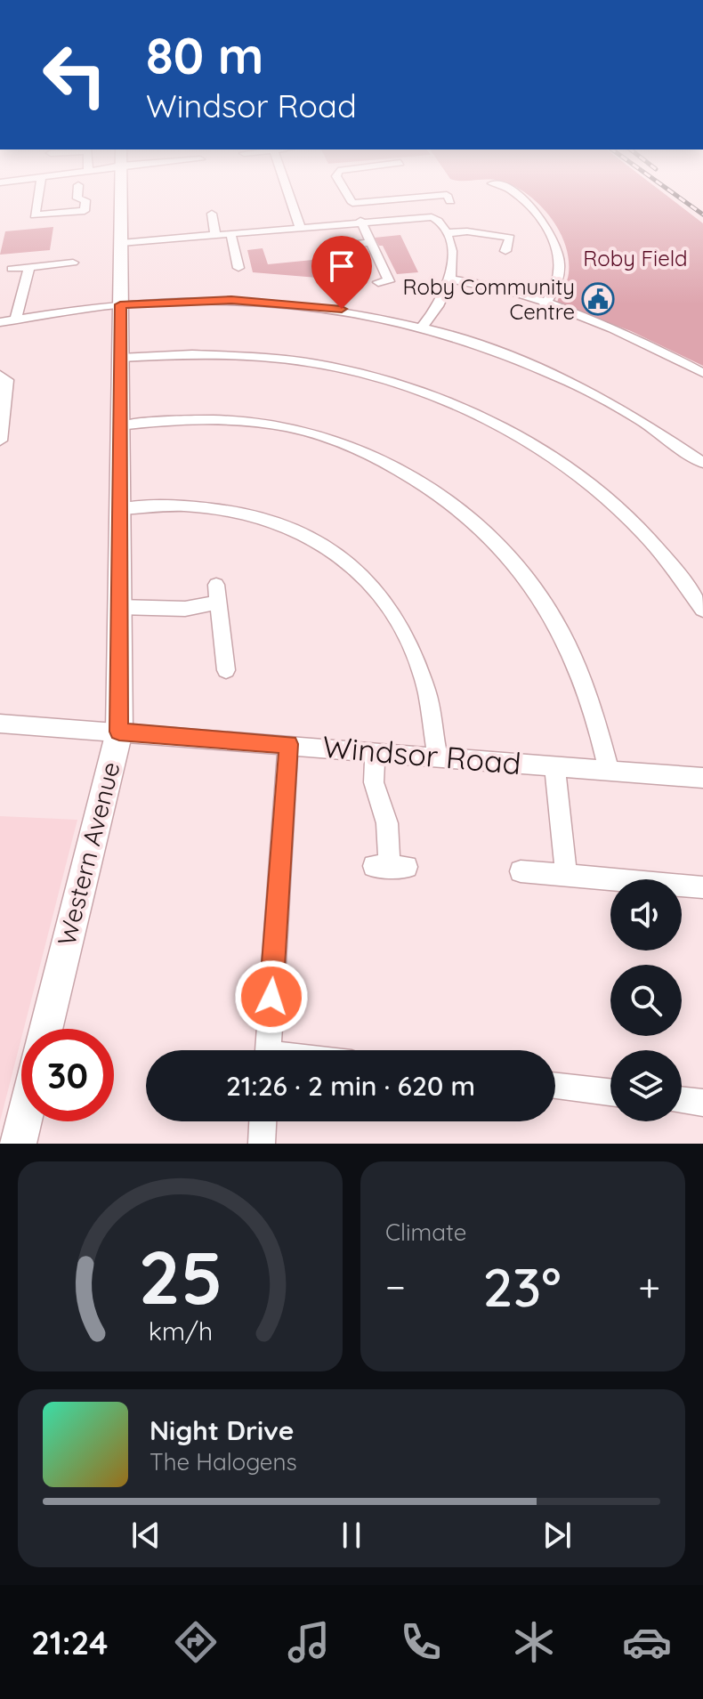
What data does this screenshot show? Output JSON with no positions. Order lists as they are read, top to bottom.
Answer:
{
  "streets": {
    "street": ["Windsor Road", "Western Avenue"]
  },
  "crossings": [
    ["Windsor Road", "Western Avenue"]
  ],
  "parks": ["Roby Field"],
  "places": {
    "public building": ["Roby Community Centre"]
  },
  "page": {
    "turn": ["80 m", "Windsor Road"],
    "limit": "30",
    "trip": "21:26 · 2 min · 620 m",
    "tile": "Climate",
    "heat": ["−", "23°", "+"],
    "song": ["Night Drive", "The Halogens"],
    "tabs": "21:24",
    "gauge": ["25", "km/h"]
  }
}
